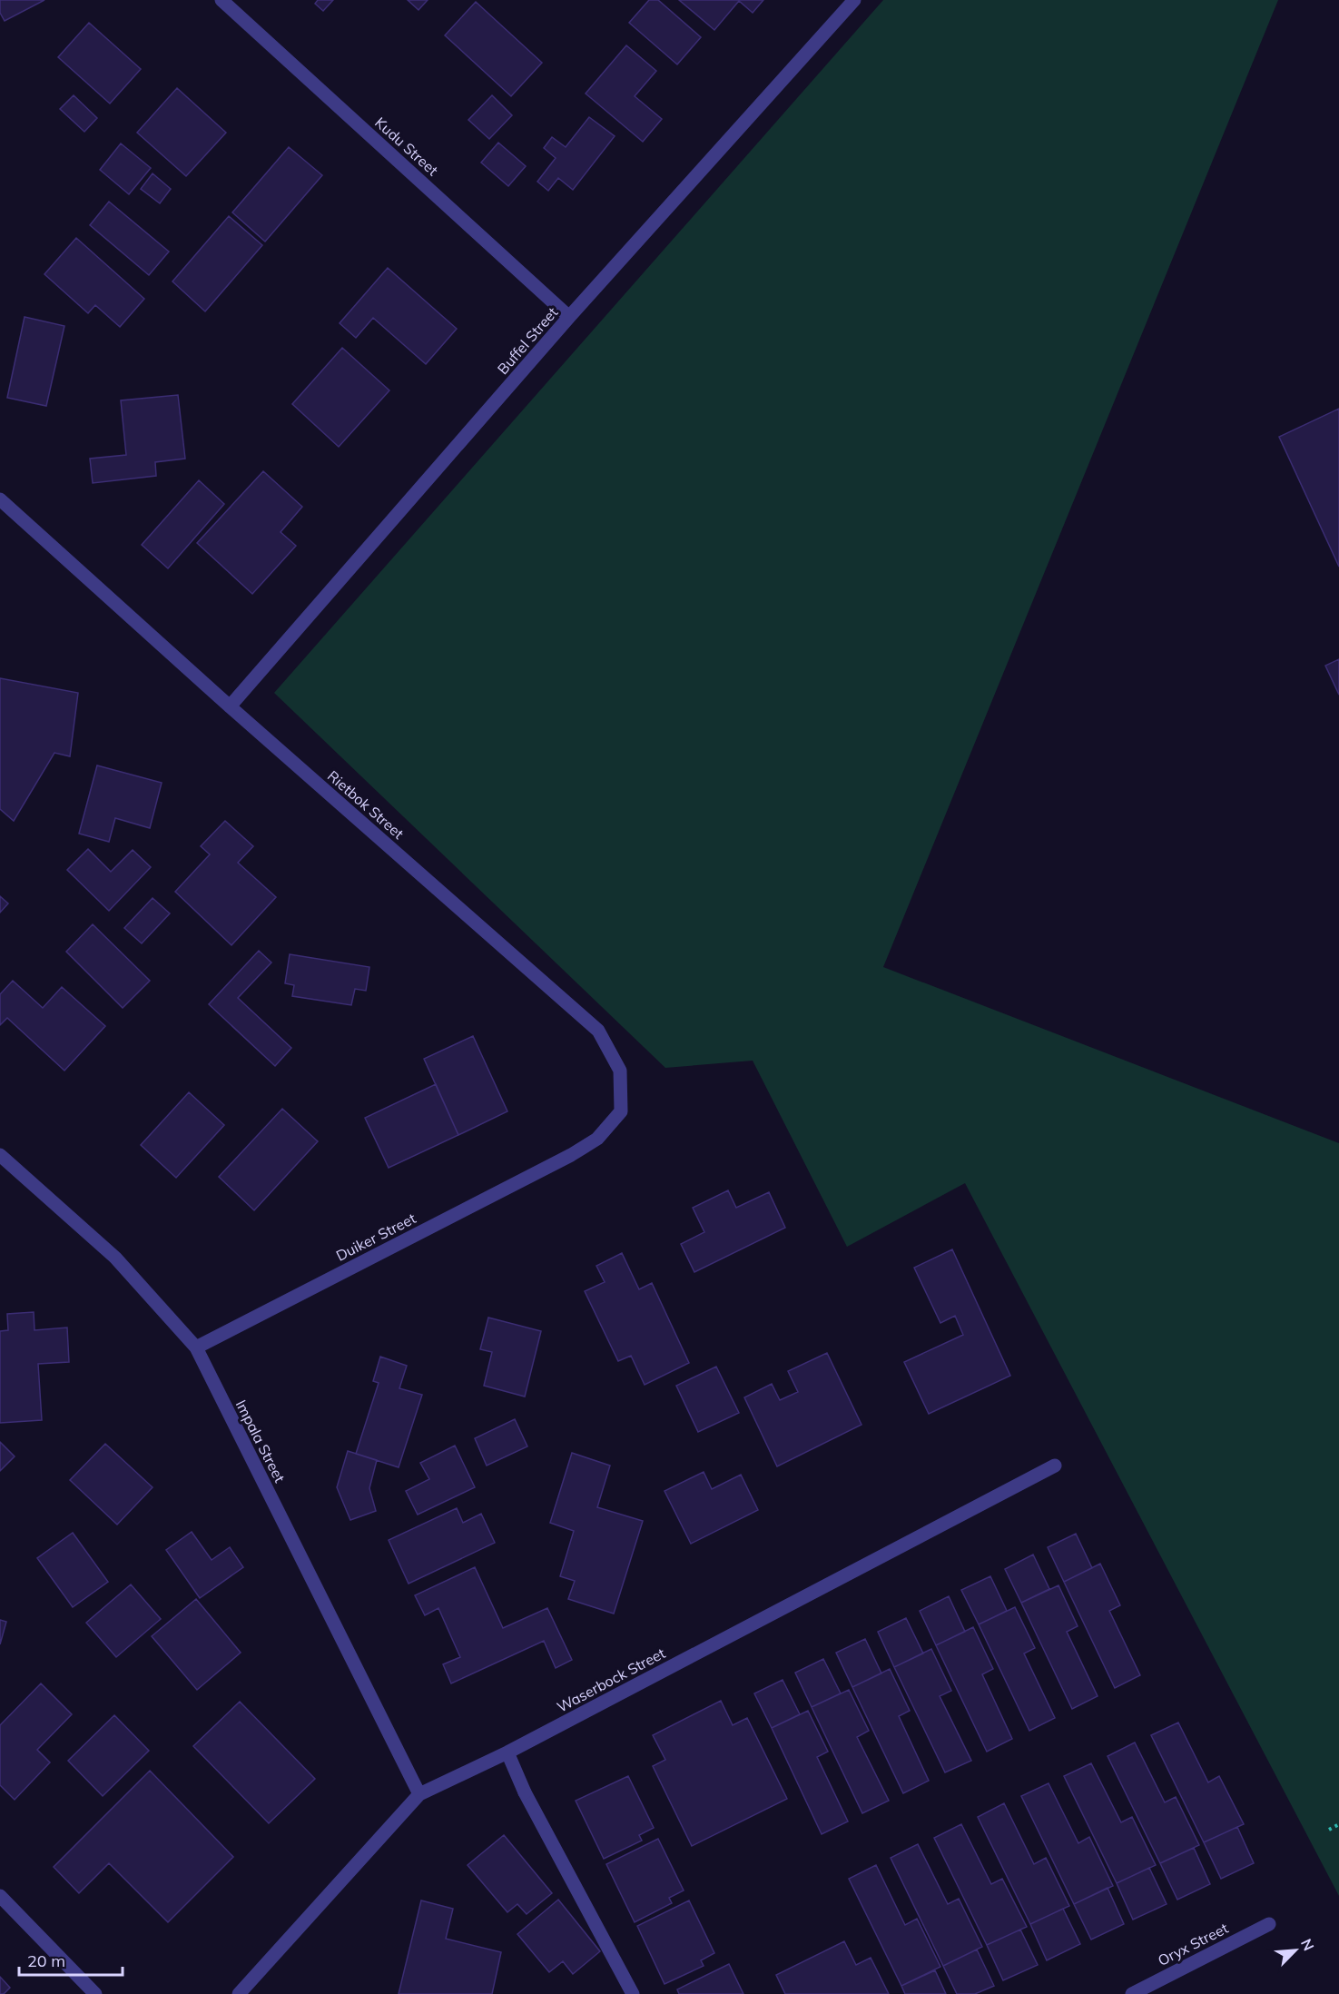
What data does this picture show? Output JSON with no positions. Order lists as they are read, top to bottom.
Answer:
{
  "streets": {
    "street": [
      "Kudu Street",
      "Buffel Street",
      "Rietbok Street",
      "Duiker Street",
      "Impala Street",
      "Waserbock Street",
      "Oryx Street"
    ]
  },
  "crossings": [
    ["Kudu Street", "Buffel Street"],
    ["Buffel Street", "Rietbok Street"],
    ["Rietbok Street", "Duiker Street"],
    ["Duiker Street", "Impala Street"],
    ["Impala Street", "Waserbock Street"]
  ],
  "scale_bar": "20 m",
  "north": "top right"
}
